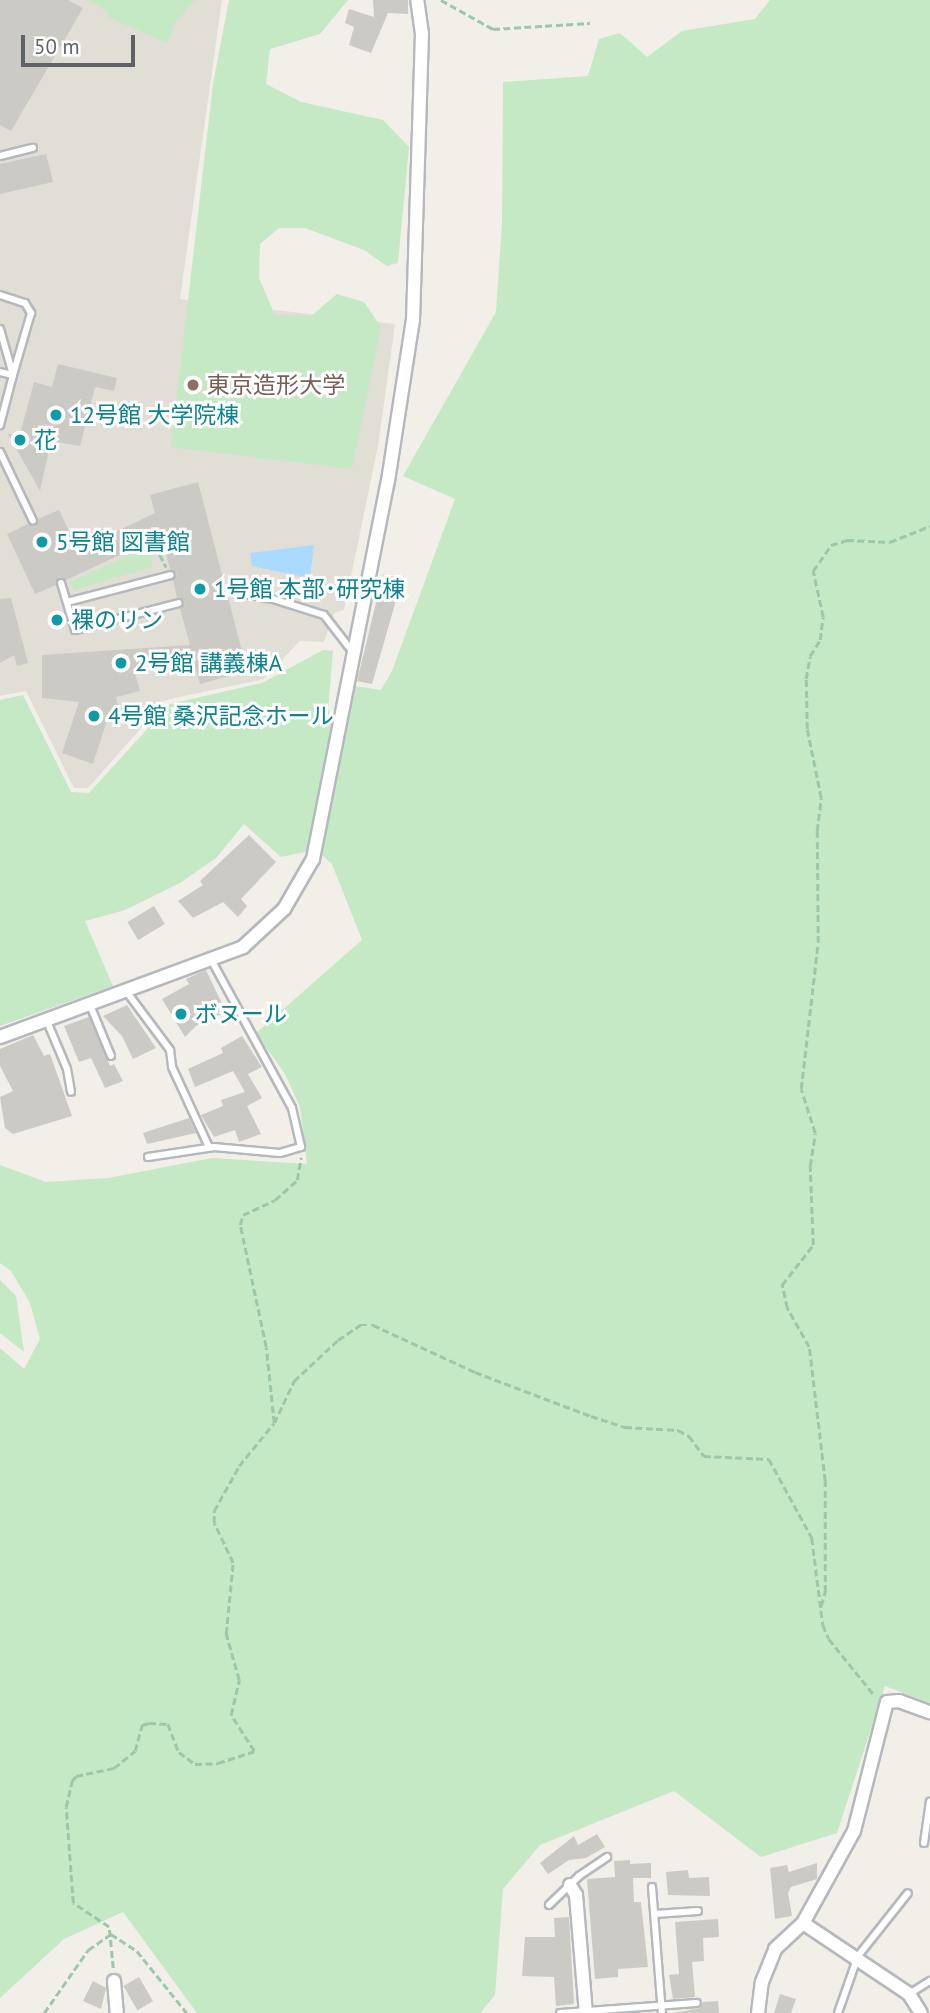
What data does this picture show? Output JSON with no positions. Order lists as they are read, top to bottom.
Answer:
{
  "places": [
    "東京造形大学",
    "12号館 大学院棟",
    "花",
    "5号館 図書館",
    "1号館 本部･研究棟",
    "裸のリン",
    "2号館 講義棟A",
    "4号館 桑沢記念ホール",
    "ボヌール"
  ],
  "scale_bar": "50 m"
}
